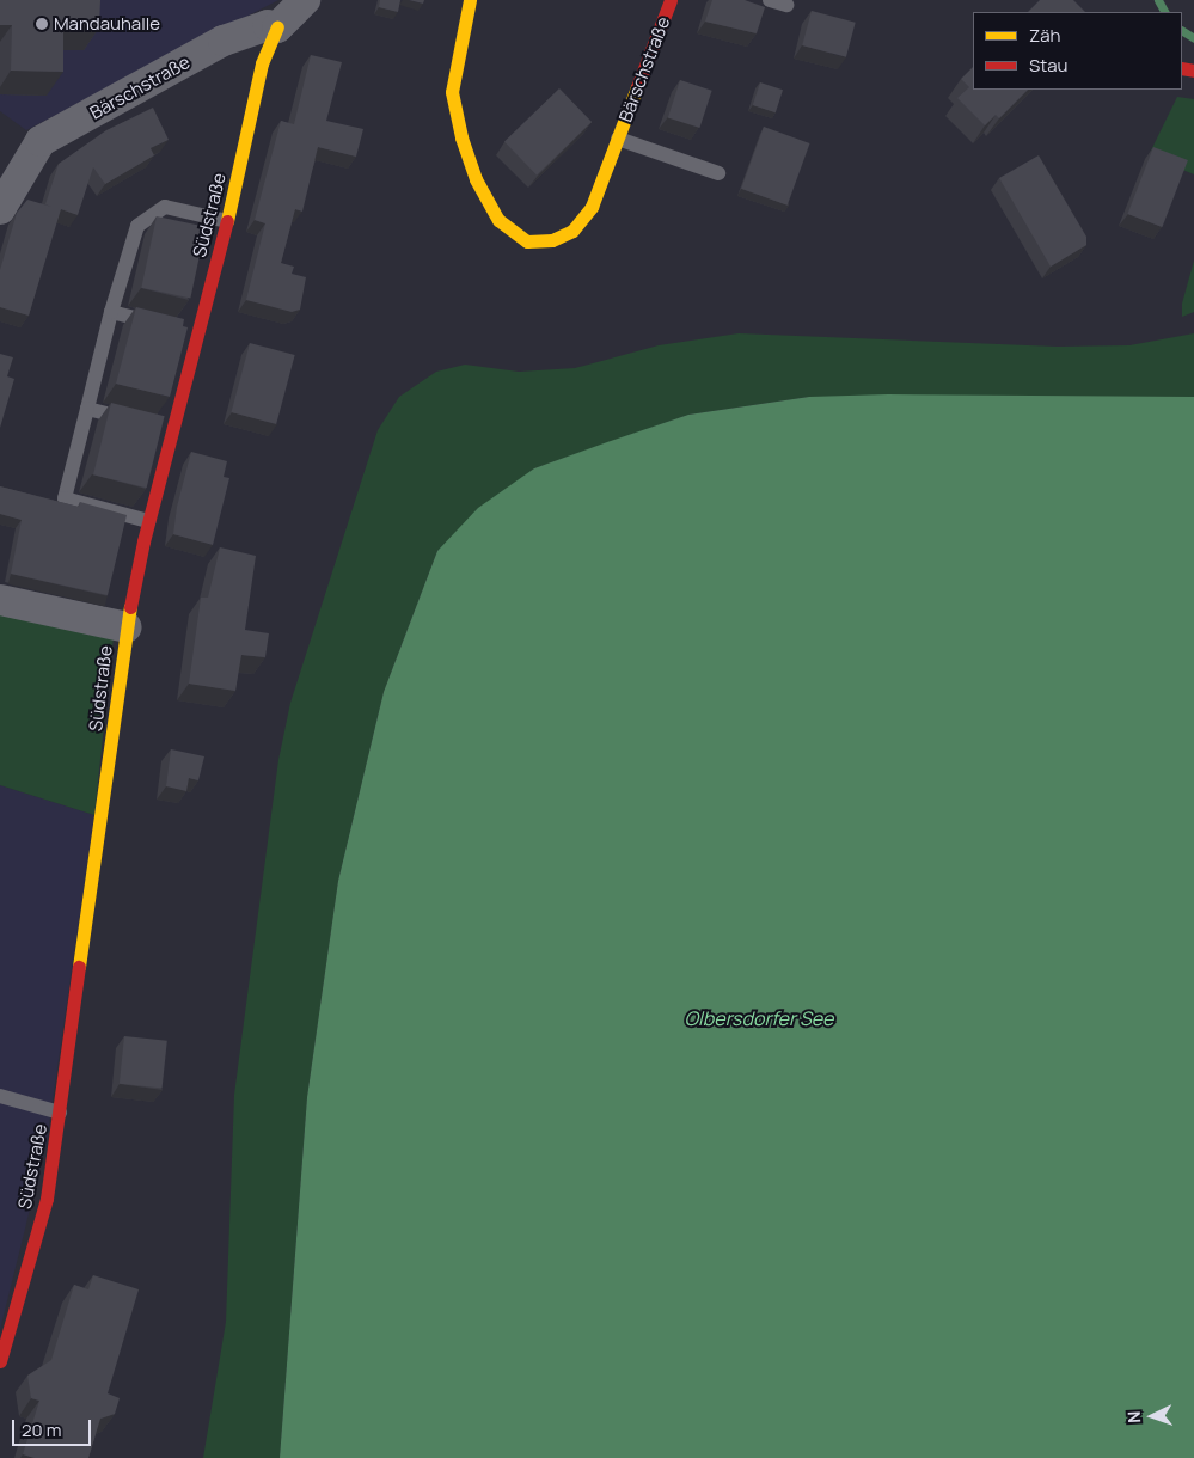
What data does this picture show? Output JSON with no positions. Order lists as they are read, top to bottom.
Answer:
{
  "streets": {
    "street": ["Bärschstraße", "Südstraße"]
  },
  "crossings": [
    ["Bärschstraße", "Südstraße"]
  ],
  "water": ["Olbersdorfer See"],
  "places": ["Mandauhalle"],
  "legend": ["Zäh", "Stau"],
  "scale_bar": "20 m",
  "north": "left"
}
